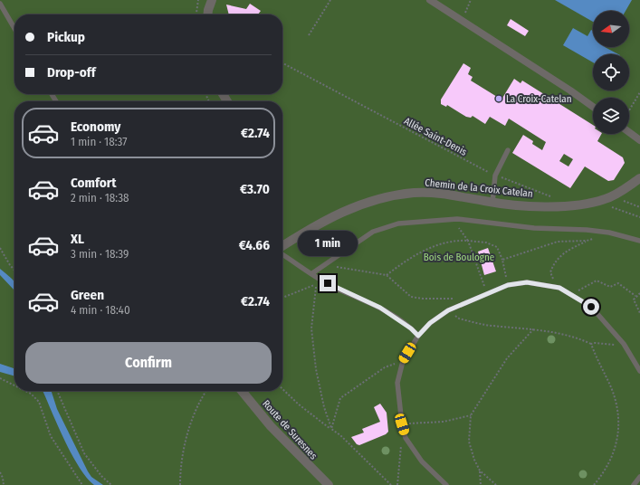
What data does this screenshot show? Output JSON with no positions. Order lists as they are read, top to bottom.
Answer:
{
  "streets": {
    "street": ["Chemin de la Croix Catelan", "Route de Suresnes"],
    "path": ["Allée Saint-Denis"]
  },
  "parks": ["Bois de Boulogne"],
  "places": ["La Croix-Catelan"],
  "north": "left",
  "page": {
    "banner": ["Pickup", "Drop-off"],
    "list": [
      {
        "name": "Economy",
        "note": "1 min · 18:37",
        "value": "€2.74"
      },
      {
        "name": "Comfort",
        "note": "2 min · 18:38",
        "value": "€3.70"
      },
      {
        "name": "XL",
        "note": "3 min · 18:39",
        "value": "€4.66"
      },
      {
        "name": "Green",
        "note": "4 min · 18:40",
        "value": "€2.74"
      }
    ],
    "bubble": "1 min",
    "buttons": "Confirm"
  }
}
